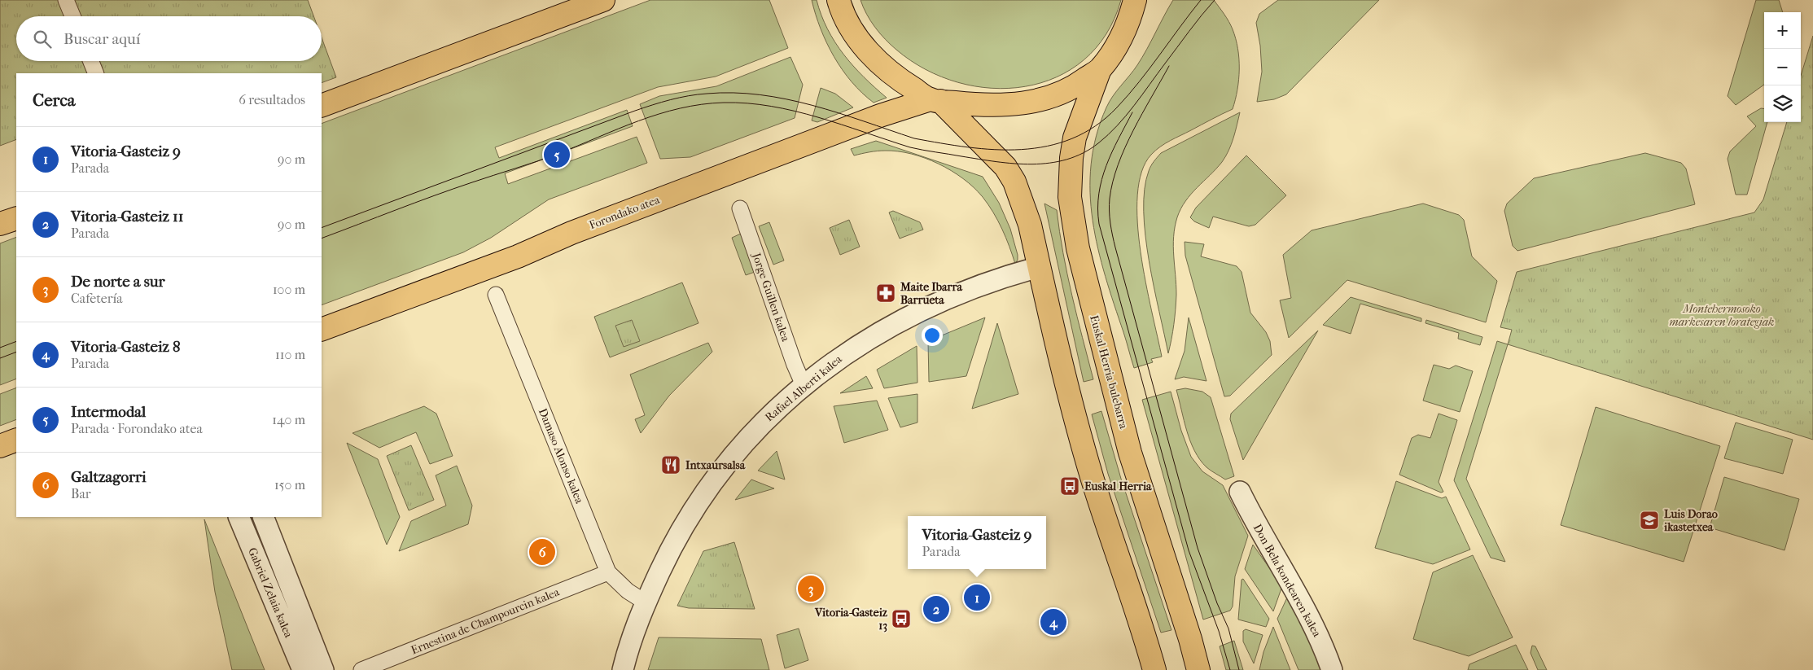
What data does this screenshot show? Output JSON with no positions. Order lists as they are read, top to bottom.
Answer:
{
  "streets": {
    "main road": ["Forondako atea", "Euskal Herria bulebarra"],
    "street": [
      "Jorge Guillen kalea",
      "Rafael Alberti kalea",
      "Damaso Alonso kalea",
      "Don Bela kondearen kalea",
      "Gabriel Zelaia kalea",
      "Ernestina de Champourcin kalea"
    ]
  },
  "crossings": [
    ["Jorge Guillen kalea", "Rafael Alberti kalea"],
    ["Rafael Alberti kalea", "Damaso Alonso kalea"],
    ["Damaso Alonso kalea", "Ernestina de Champourcin kalea"]
  ],
  "parks": ["Montehermosoko markesaren lorategiak"],
  "places": {
    "pharmacy": ["Maite Ibarra Barrueta"],
    "restaurant": ["Intxaursalsa"],
    "bus stop": ["Euskal Herria", "Vitoria-Gasteiz 13"],
    "school or university": ["Luis Dorao ikastetxea"]
  },
  "page": {
    "map_buttons": ["+", "−"],
    "search": "Buscar aquí",
    "heading": ["Cerca", "6 resultados"],
    "list": [
      {
        "mark": "1",
        "name": "Vitoria-Gasteiz 9",
        "note": "Parada",
        "value": "90 m"
      },
      {
        "mark": "2",
        "name": "Vitoria-Gasteiz 11",
        "note": "Parada",
        "value": "90 m"
      },
      {
        "mark": "3",
        "name": "De norte a sur",
        "note": "Cafetería",
        "value": "100 m"
      },
      {
        "mark": "4",
        "name": "Vitoria-Gasteiz 8",
        "note": "Parada",
        "value": "110 m"
      },
      {
        "mark": "5",
        "name": "Intermodal",
        "note": "Parada · Forondako atea",
        "value": "140 m"
      },
      {
        "mark": "6",
        "name": "Galtzagorri",
        "note": "Bar",
        "value": "150 m"
      }
    ],
    "pins": [
      "5",
      "6",
      "3",
      "1",
      "2",
      "4"
    ],
    "popup": ["Vitoria-Gasteiz 9", "Parada"]
  }
}
